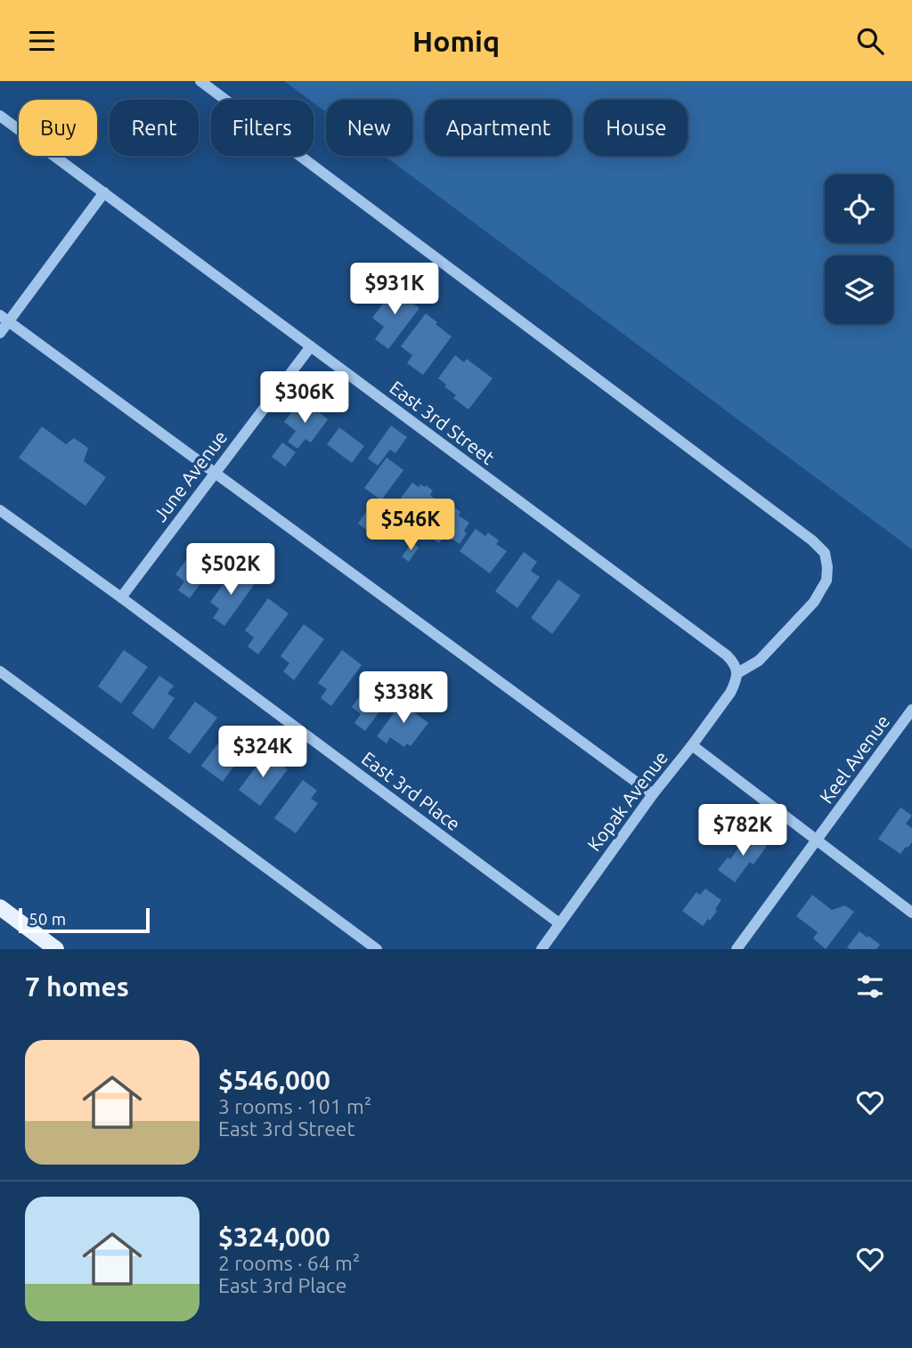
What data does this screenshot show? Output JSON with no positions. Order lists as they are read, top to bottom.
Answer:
{
  "streets": {
    "street": [
      "East 3rd Street",
      "June Avenue",
      "Keel Avenue",
      "East 3rd Place",
      "Kopak Avenue"
    ]
  },
  "crossings": [
    ["East 3rd Street", "June Avenue"],
    ["East 3rd Street", "Kopak Avenue"],
    ["June Avenue", "East 3rd Place"],
    ["East 3rd Place", "Kopak Avenue"]
  ],
  "scale_bar": "50 m",
  "page": {
    "header": "Homiq",
    "chip": [
      "Buy",
      "Rent",
      "Filters",
      "New",
      "Apartment",
      "House"
    ],
    "price": [
      "$931K",
      "$306K",
      "$546K",
      "$502K",
      "$338K",
      "$324K",
      "$782K"
    ],
    "scale": "50 m",
    "heading": "7 homes",
    "list": [
      {
        "name": "$546,000",
        "note": "3 rooms · 101 m² · East 3rd Street"
      },
      {
        "name": "$324,000",
        "note": "2 rooms · 64 m² · East 3rd Place"
      }
    ]
  }
}
